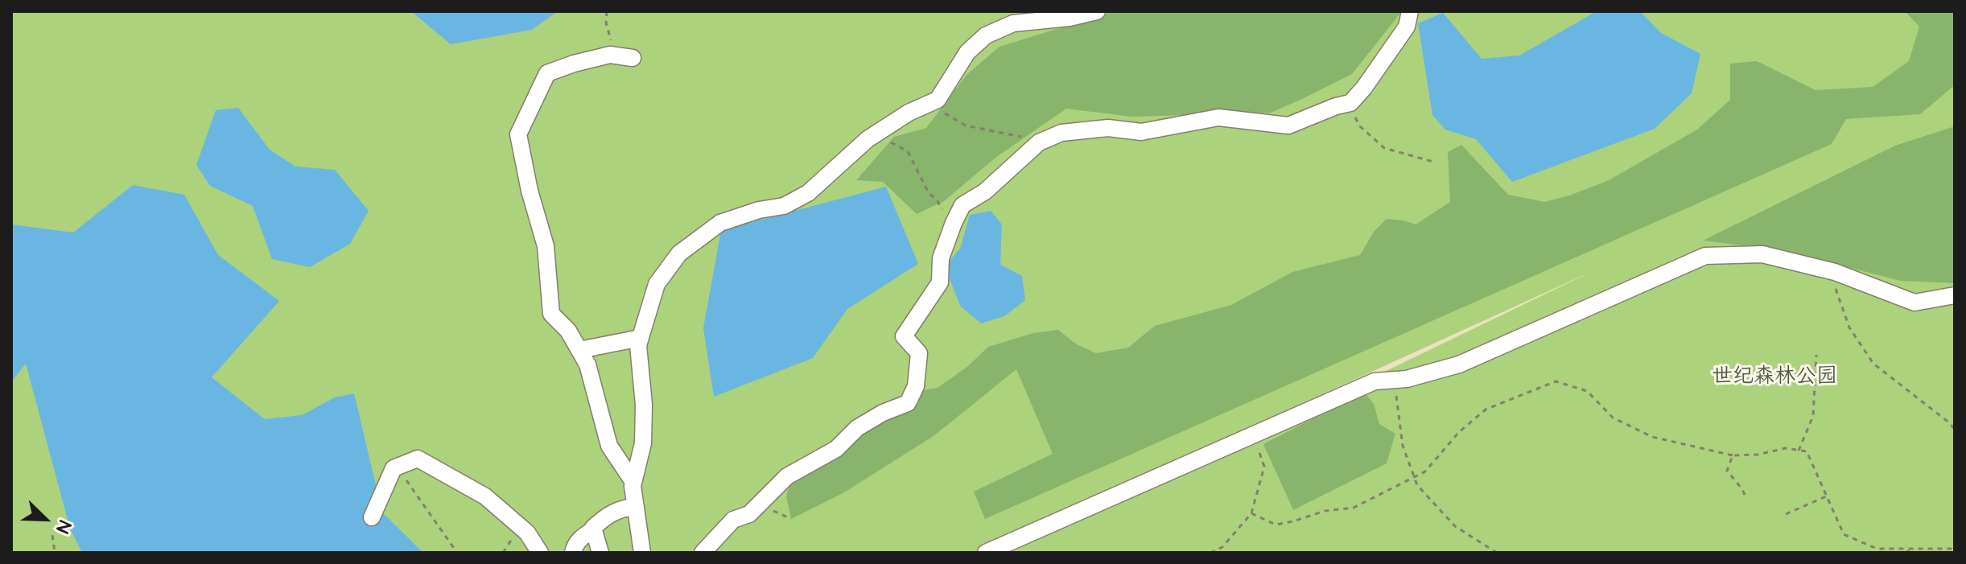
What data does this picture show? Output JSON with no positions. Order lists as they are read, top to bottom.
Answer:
{
  "parks": ["世纪森林公园"],
  "north": "bottom right"
}
